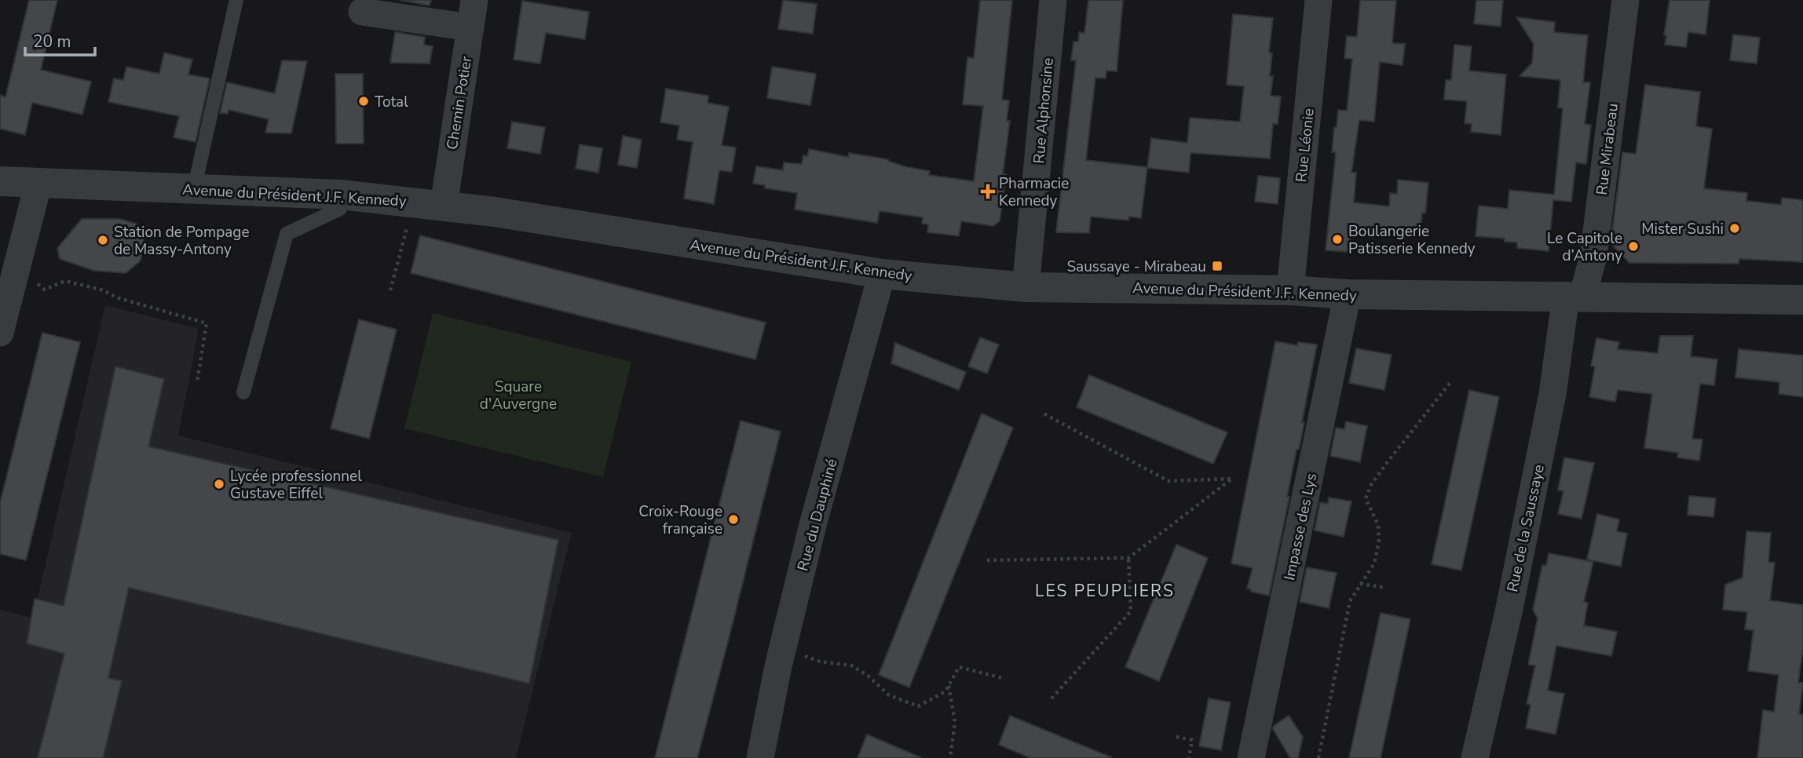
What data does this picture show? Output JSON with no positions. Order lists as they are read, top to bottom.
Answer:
{
  "streets": {
    "street": [
      "Chemin Potier",
      "Rue Alphonsine",
      "Rue Léonie",
      "Rue Mirabeau",
      "Avenue du Président J.F. Kennedy",
      "Rue du Dauphiné",
      "Impasse des Lys",
      "Rue de la Saussaye"
    ]
  },
  "crossings": [
    ["Chemin Potier", "Avenue du Président J.F. Kennedy"],
    ["Rue Alphonsine", "Avenue du Président J.F. Kennedy"],
    ["Rue Léonie", "Avenue du Président J.F. Kennedy"],
    ["Rue Mirabeau", "Avenue du Président J.F. Kennedy"],
    ["Rue Mirabeau", "Rue de la Saussaye"],
    ["Avenue du Président J.F. Kennedy", "Rue du Dauphiné"],
    ["Avenue du Président J.F. Kennedy", "Impasse des Lys"],
    ["Avenue du Président J.F. Kennedy", "Rue de la Saussaye"]
  ],
  "districts": ["LES PEUPLIERS"],
  "parks": ["Square d'Auvergne"],
  "places": {
    "other": [
      "Total",
      "Mister Sushi",
      "Boulangerie Patisserie Kennedy",
      "Station de Pompage de Massy-Antony",
      "Le Capitole d’Antony",
      "Lycée professionnel Gustave Eiffel",
      "Croix-Rouge française"
    ],
    "health": ["Pharmacie Kennedy"],
    "transit": ["Saussaye - Mirabeau"]
  },
  "scale_bar": "20 m"
}
